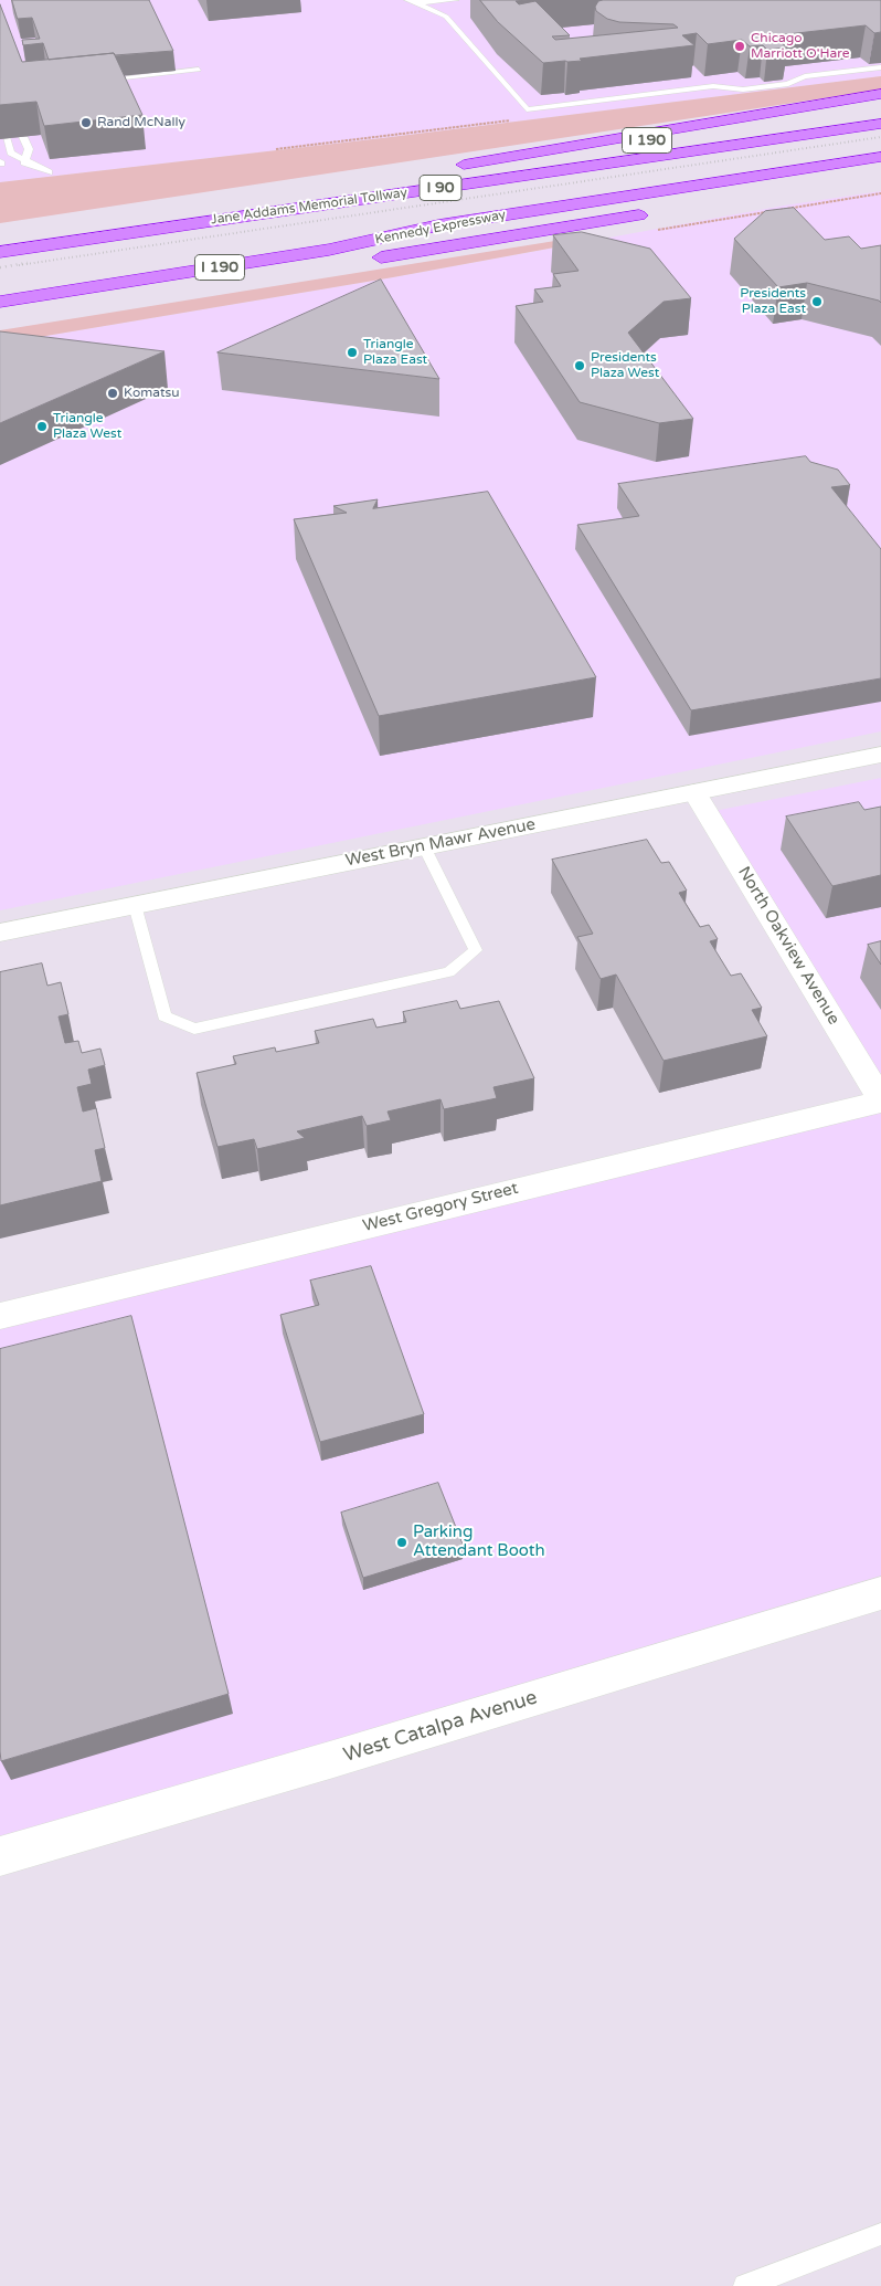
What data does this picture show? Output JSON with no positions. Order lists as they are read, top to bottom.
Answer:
{
  "streets": {
    "highway": [
      "I 190",
      "I 90",
      "Jane Addams Memorial Tollway",
      "Kennedy Expressway"
    ],
    "street": [
      "West Bryn Mawr Avenue",
      "North Oakview Avenue",
      "West Gregory Street",
      "West Catalpa Avenue"
    ]
  },
  "crossings": [
    ["I 90", "Kennedy Expressway"],
    ["West Bryn Mawr Avenue", "North Oakview Avenue"],
    ["North Oakview Avenue", "West Gregory Street"]
  ],
  "places": [
    "Chicago Marriott O'Hare",
    "Rand McNally",
    "Presidents Plaza East",
    "Triangle Plaza East",
    "Presidents Plaza West",
    "Komatsu",
    "Triangle Plaza West",
    "Parking Attendant Booth"
  ]
}
